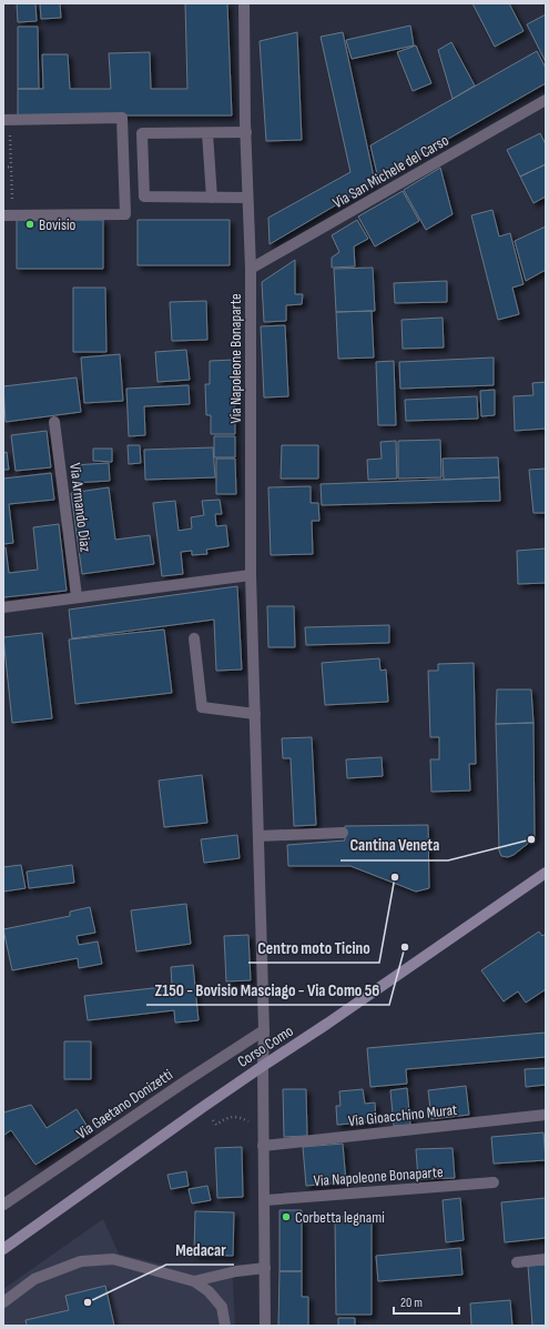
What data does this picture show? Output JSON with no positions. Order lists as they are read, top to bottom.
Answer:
{
  "streets": {
    "main road": ["Corso Como"],
    "street": [
      "Via San Michele del Carso",
      "Via Napoleone Bonaparte",
      "Via Armando Diaz",
      "Via Gaetano Donizetti",
      "Via Gioacchino Murat"
    ]
  },
  "crossings": [
    ["Via San Michele del Carso", "Via Napoleone Bonaparte"],
    ["Via Napoleone Bonaparte", "Corso Como"],
    ["Via Napoleone Bonaparte", "Via Gaetano Donizetti"],
    ["Via Napoleone Bonaparte", "Via Gioacchino Murat"]
  ],
  "places": [
    "Bovisio",
    "Cantina Veneta",
    "Centro moto Ticino",
    "Z150 - Bovisio Masciago - Via Como 56",
    "Corbetta legnami",
    "Medacar"
  ],
  "scale_bar": "20 m"
}
